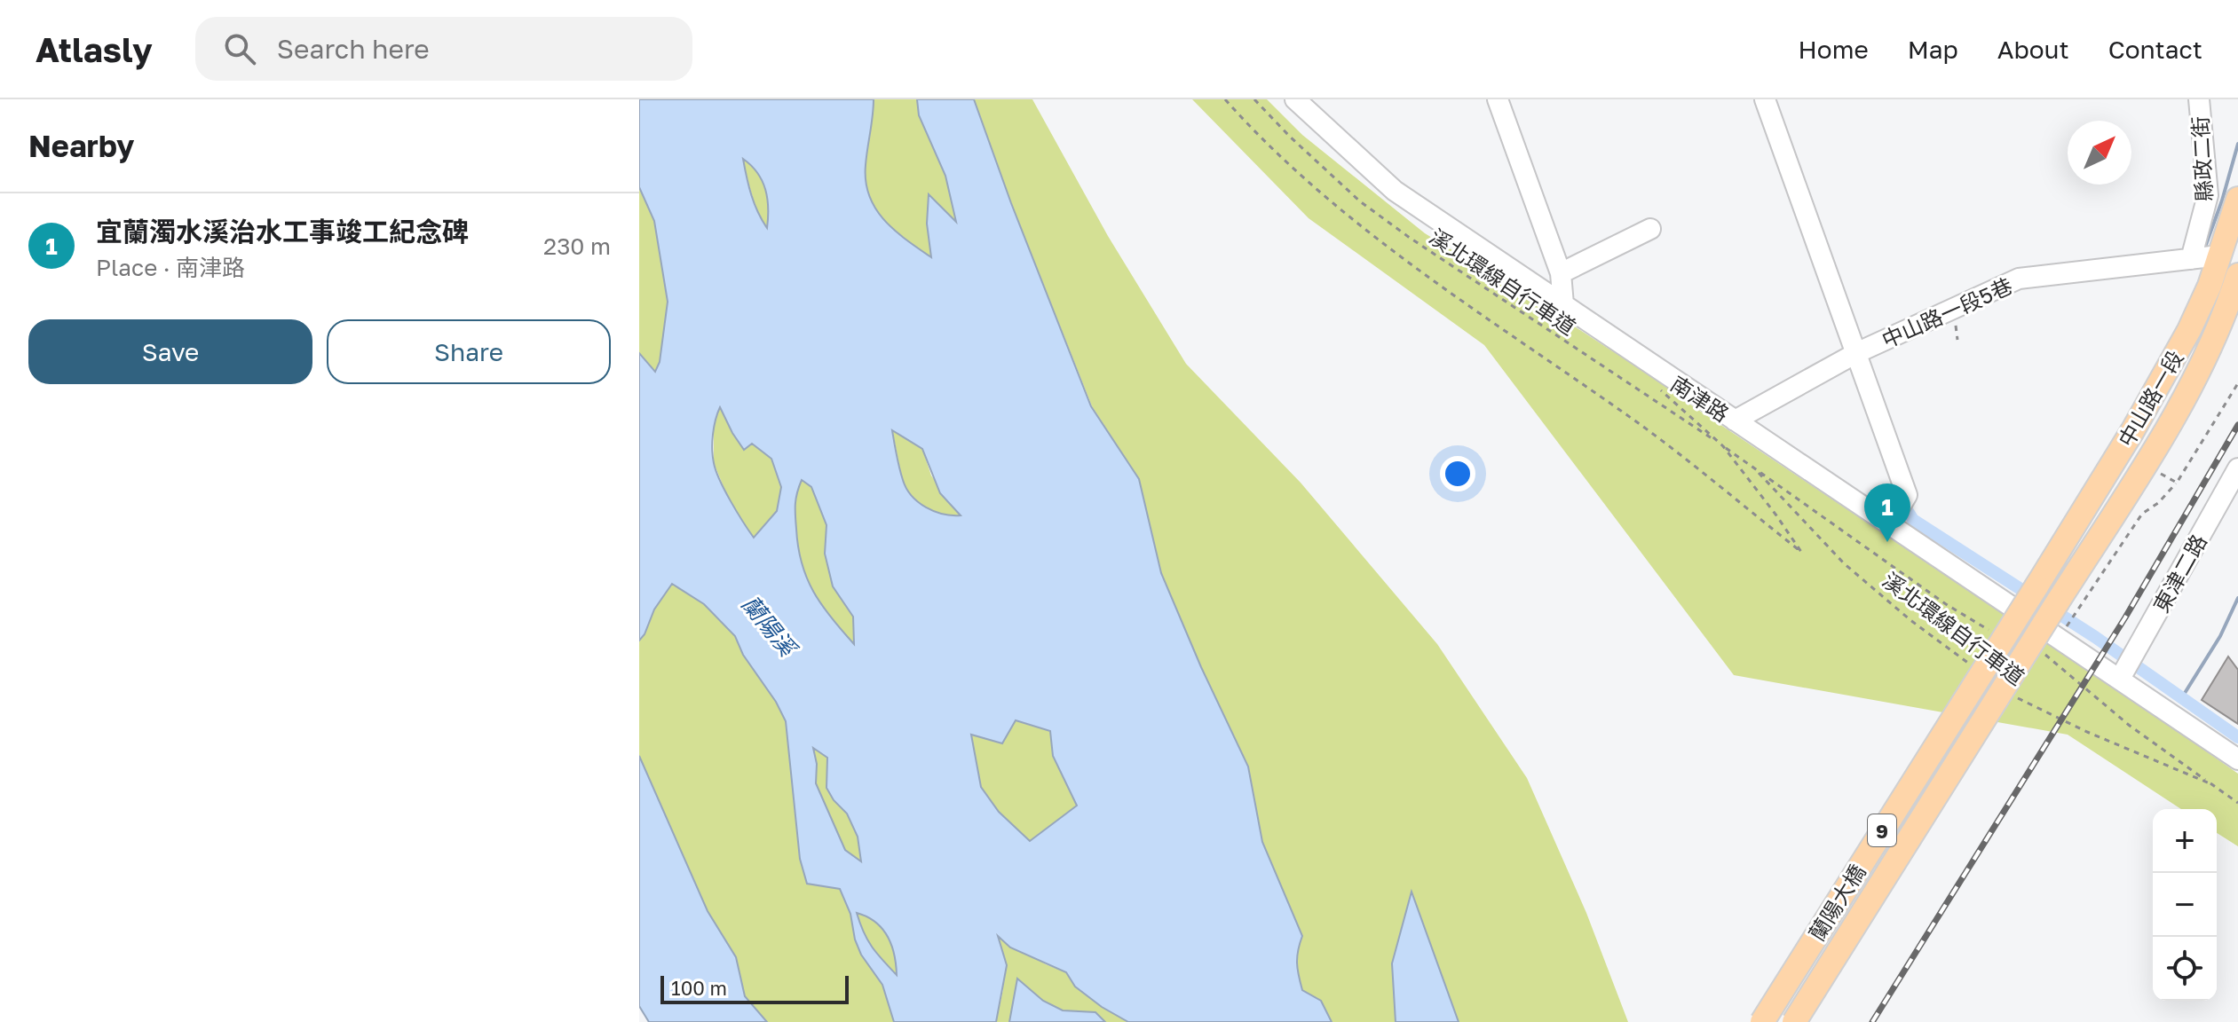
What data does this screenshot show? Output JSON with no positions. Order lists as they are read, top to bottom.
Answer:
{
  "streets": {
    "main road": ["中山路一段", "9", "蘭陽大橋"],
    "street": [
      "縣政二街",
      "中山路一段5巷",
      "南津路",
      "東津二路"
    ],
    "path": ["溪北環線自行車道"]
  },
  "crossings": [
    ["縣政二街", "中山路一段5巷"],
    ["溪北環線自行車道", "中山路一段"],
    ["溪北環線自行車道", "蘭陽大橋"],
    ["中山路一段5巷", "南津路"],
    ["中山路一段5巷", "中山路一段"],
    ["南津路", "東津二路"],
    ["中山路一段", "蘭陽大橋"]
  ],
  "water": ["蘭陽溪"],
  "scale_bar": "100 m",
  "north": "top right",
  "page": {
    "header": "Atlasly",
    "search": "Search here",
    "nav": [
      "Home",
      "Map",
      "About",
      "Contact"
    ],
    "heading": "Nearby",
    "list": [
      {
        "mark": "1",
        "name": "宜蘭濁水溪治水工事竣工紀念碑",
        "note": "Place · 南津路",
        "value": "230 m"
      }
    ],
    "buttons": ["Save", "Share"],
    "pins": "1",
    "map_buttons": ["+", "−"],
    "scale": "100 m"
  }
}
